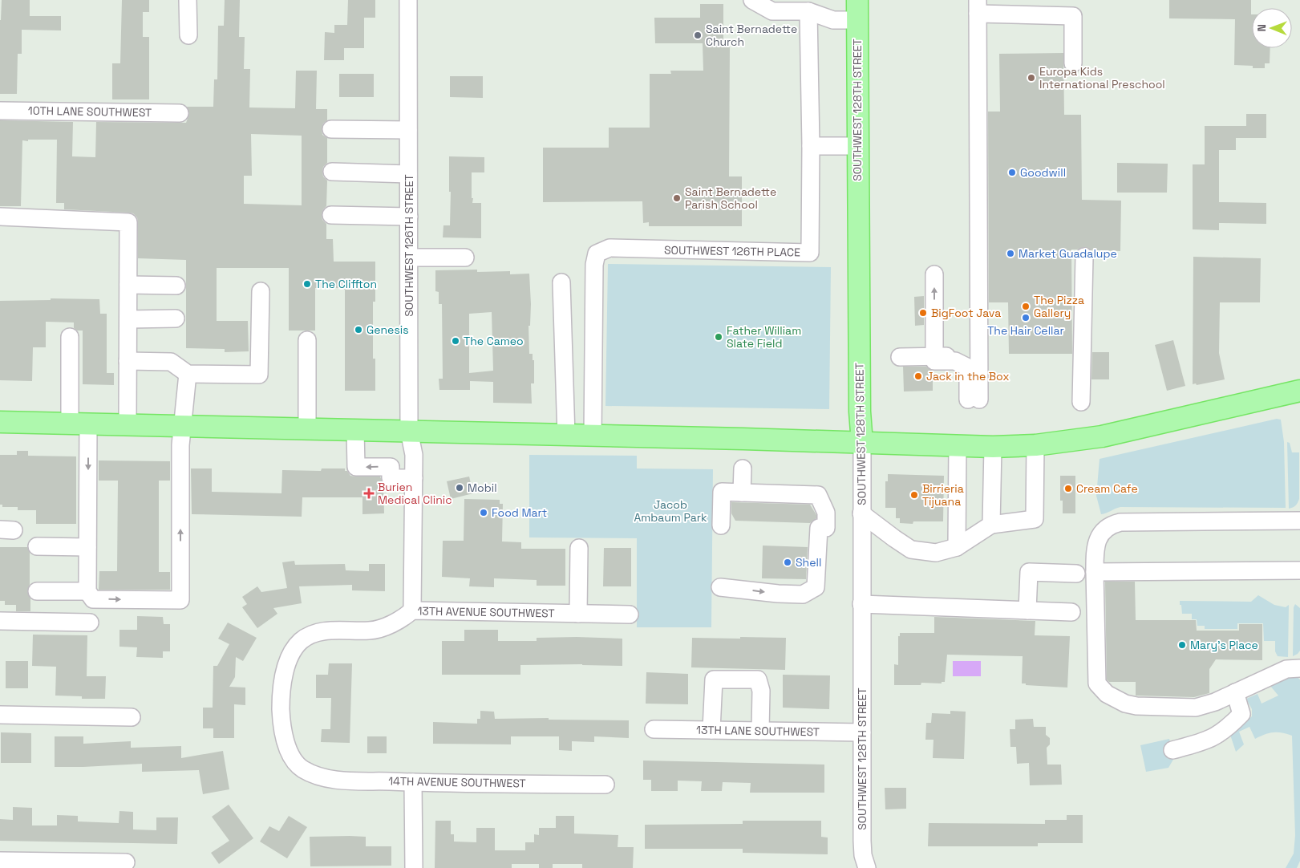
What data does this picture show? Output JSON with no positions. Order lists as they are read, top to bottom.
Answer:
{
  "streets": {
    "main road": ["SOUTHWEST 128TH STREET"],
    "street": [
      "10TH LANE SOUTHWEST",
      "SOUTHWEST 126TH STREET",
      "SOUTHWEST 126TH PLACE",
      "13TH AVENUE SOUTHWEST",
      "13TH LANE SOUTHWEST",
      "14TH AVENUE SOUTHWEST"
    ]
  },
  "crossings": [
    ["SOUTHWEST 128TH STREET", "13TH LANE SOUTHWEST"],
    ["SOUTHWEST 126TH STREET", "13TH AVENUE SOUTHWEST"],
    ["13TH AVENUE SOUTHWEST", "14TH AVENUE SOUTHWEST"]
  ],
  "parks": ["Jacob Ambaum Park"],
  "places": {
    "other": [
      "Saint Bernadette Church",
      "Europa Kids International Preschool",
      "Goodwill",
      "Saint Bernadette Parish School",
      "Market Guadalupe",
      "The Cliffton",
      "The Pizza Gallery",
      "BigFoot Java",
      "The Hair Cellar",
      "Genesis",
      "Father William Slate Field",
      "The Cameo",
      "Jack in the Box",
      "Mobil",
      "Cream Cafe",
      "Birrieria Tijuana",
      "Food Mart",
      "Shell",
      "Mary's Place"
    ],
    "health": ["Burien Medical Clinic"]
  },
  "north": "left"
}
